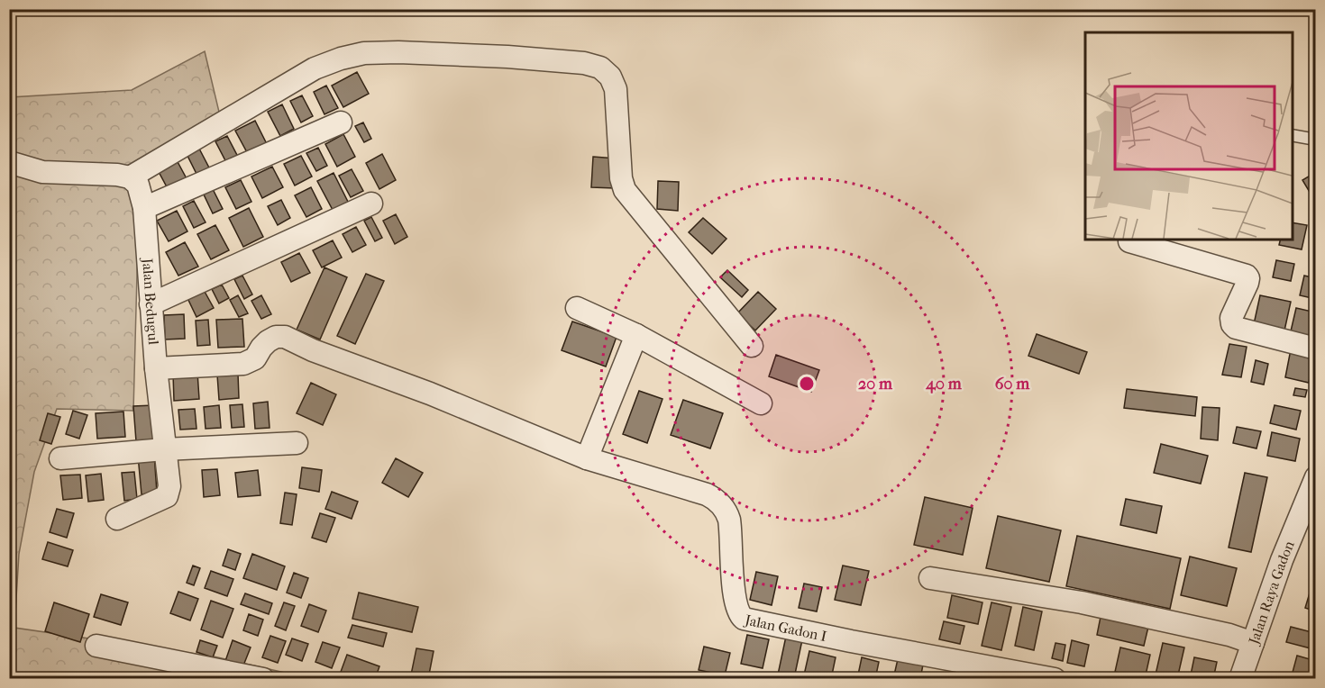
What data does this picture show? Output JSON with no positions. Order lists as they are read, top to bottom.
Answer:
{
  "streets": {
    "street": ["Jalan Bedugul", "Jalan Raya Gadon", "Jalan Gadon I"]
  },
  "rings": ["20 m", "40 m", "60 m"]
}
